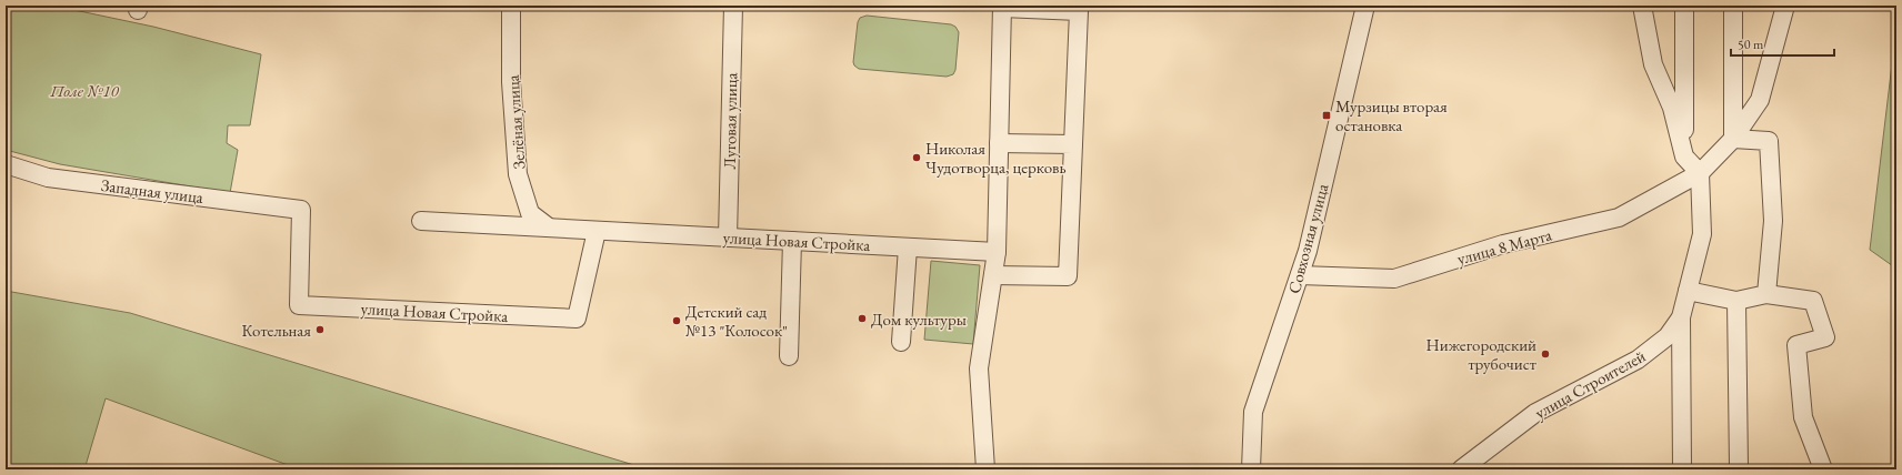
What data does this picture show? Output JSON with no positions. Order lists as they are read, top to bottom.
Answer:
{
  "streets": {
    "street": [
      "Луговая улица",
      "Зелёная улица",
      "Западная улица",
      "Совхозная улица",
      "улица Новая Стройка",
      "улица 8 Марта",
      "улица Строителей"
    ]
  },
  "crossings": [
    ["Луговая улица", "улица Новая Стройка"],
    ["Зелёная улица", "улица Новая Стройка"],
    ["Западная улица", "улица Новая Стройка"],
    ["Совхозная улица", "улица 8 Марта"],
    ["улица 8 Марта", "улица Строителей"]
  ],
  "parks": ["Поле №10"],
  "places": {
    "transit": ["Мурзицы вторая остановка"],
    "other": [
      "Николая Чудотворца, церковь",
      "Дом культуры",
      "Детский сад №13 \"Колосок\"",
      "Котельная",
      "Нижегородский трубочист"
    ]
  },
  "scale_bar": "50 m"
}
